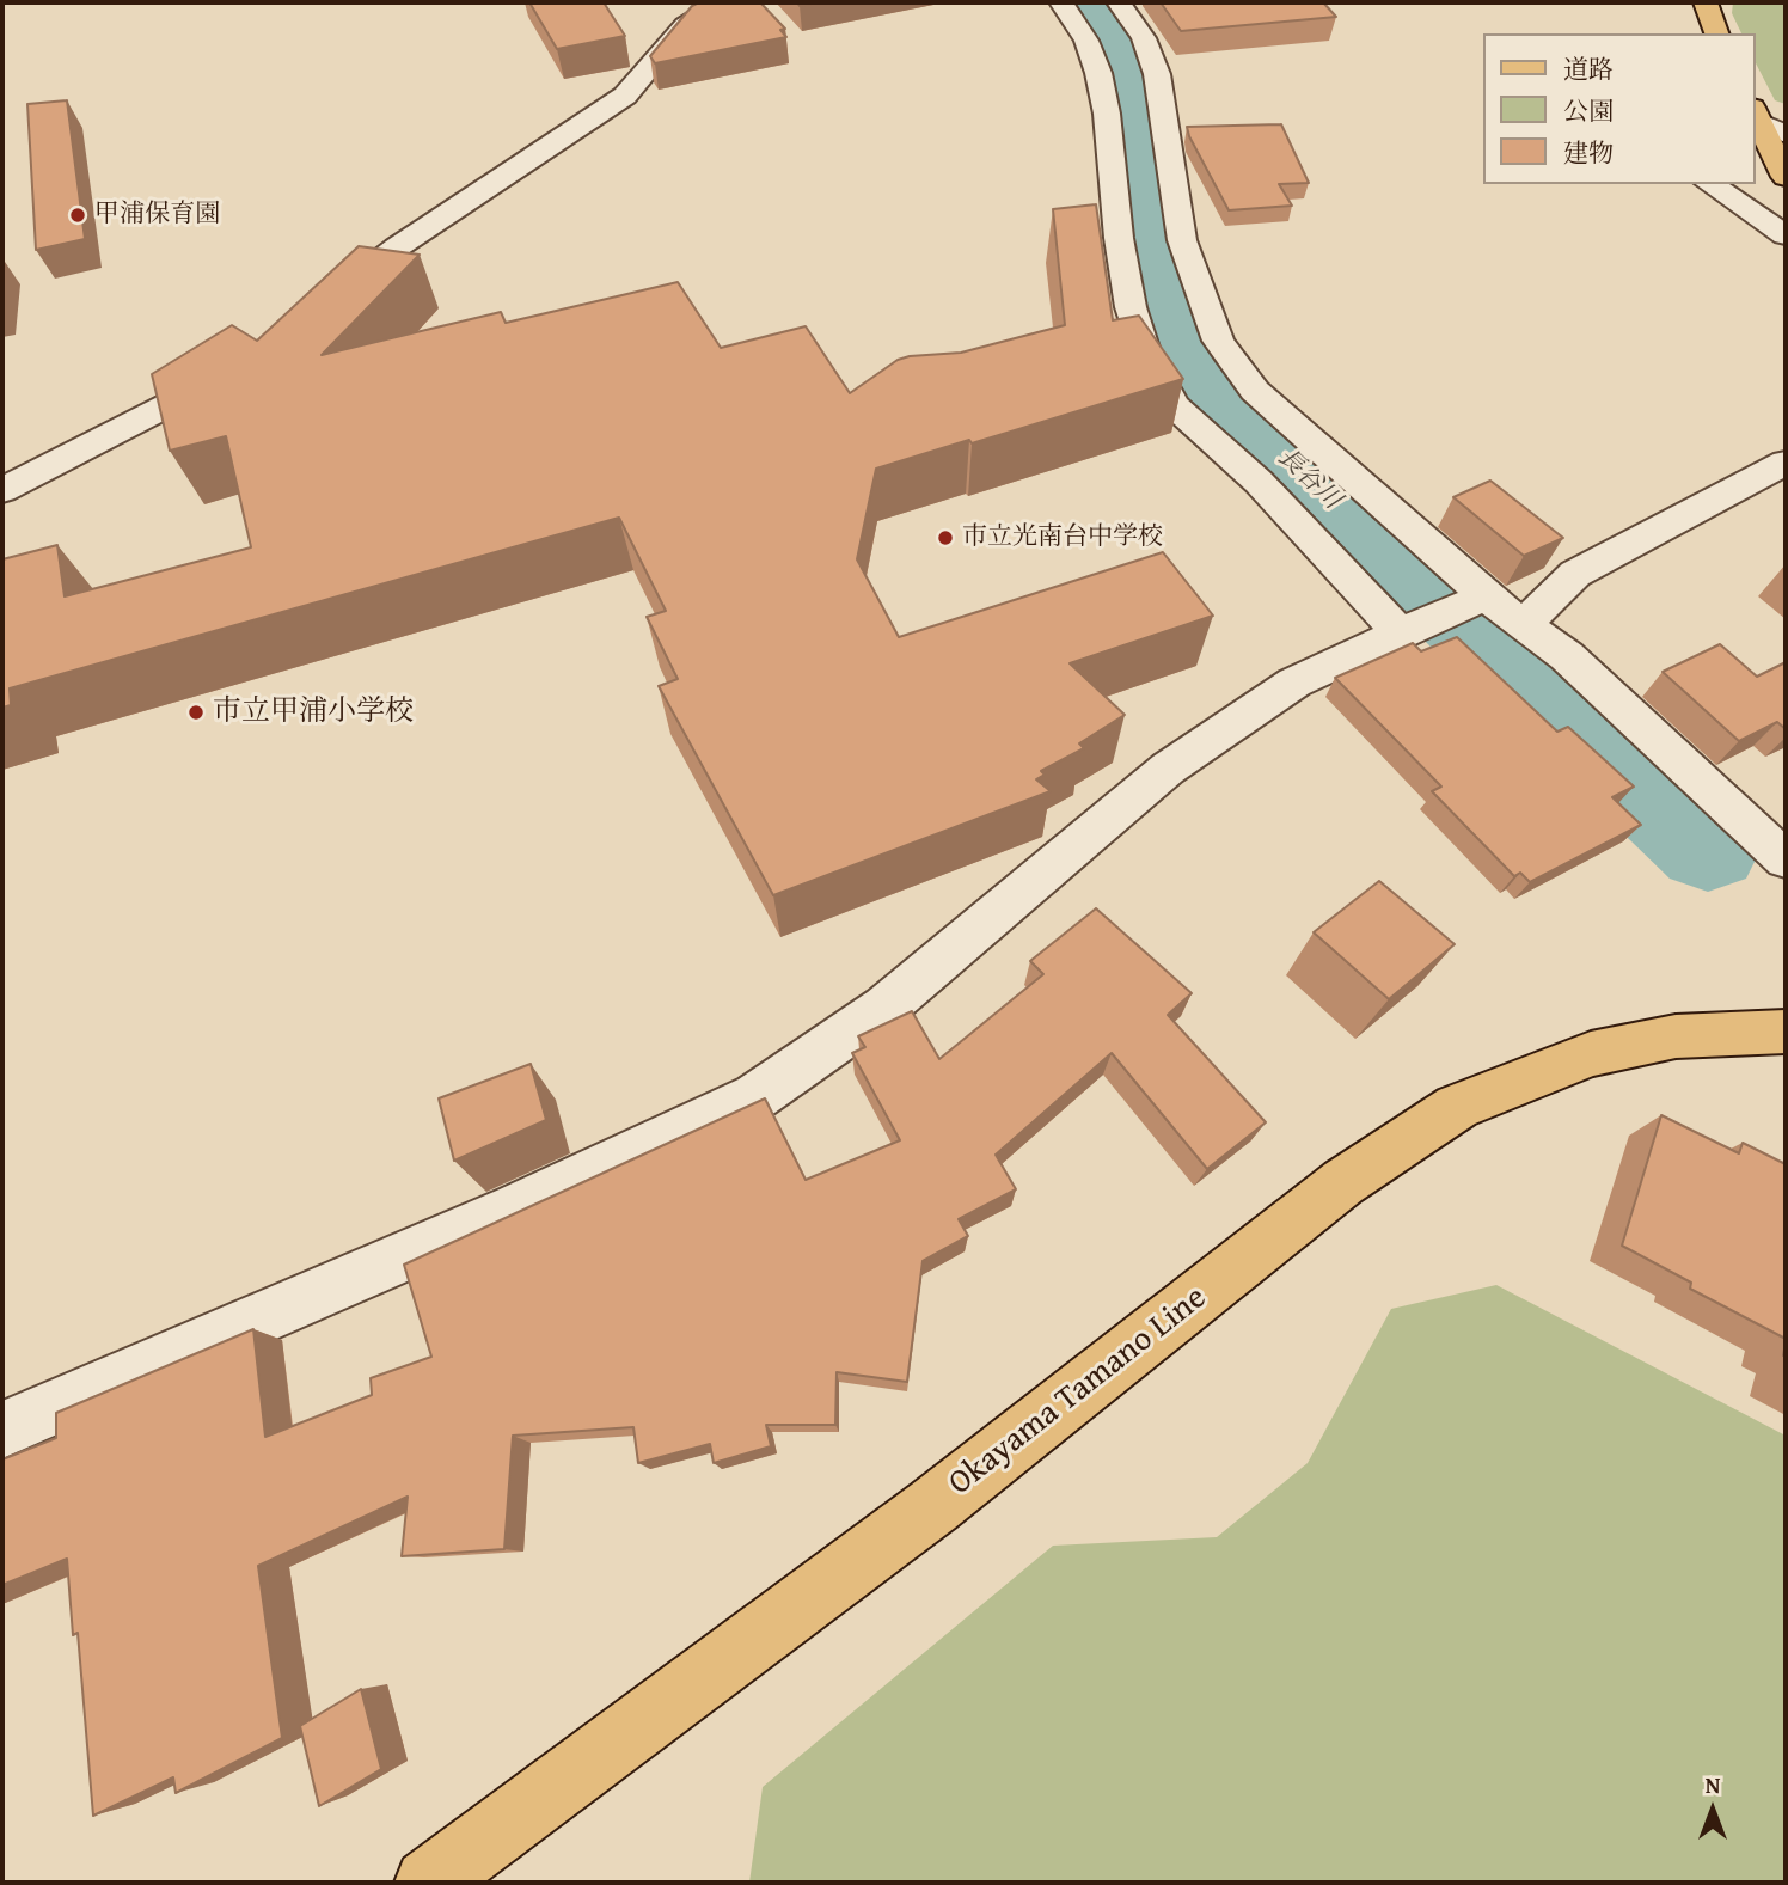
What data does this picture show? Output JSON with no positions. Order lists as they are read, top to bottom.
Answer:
{
  "streets": {
    "main road": ["Okayama Tamano Line"]
  },
  "water": ["長谷川"],
  "places": ["甲浦保育園", "市立光南台中学校", "市立甲浦小学校"],
  "legend": ["道路", "公園", "建物"],
  "north": "top"
}
